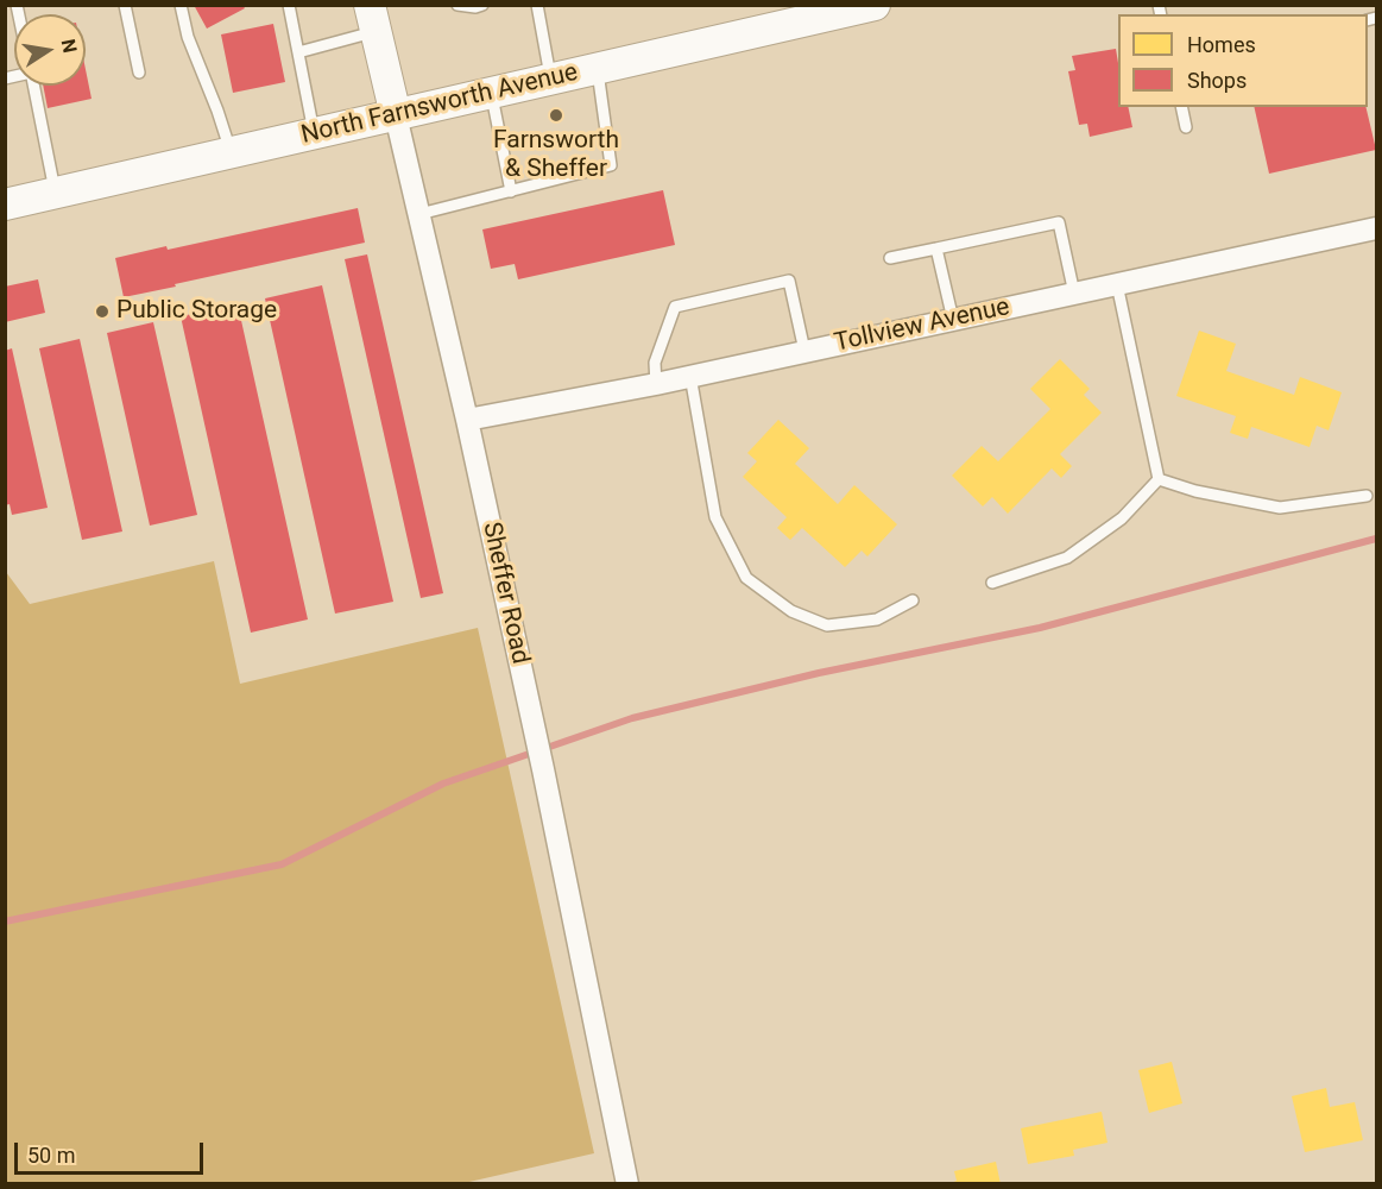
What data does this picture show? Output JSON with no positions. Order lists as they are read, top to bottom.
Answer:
{
  "streets": {
    "main road": ["North Farnsworth Avenue", "Sheffer Road"],
    "street": ["Tollview Avenue"]
  },
  "crossings": [
    ["North Farnsworth Avenue", "Sheffer Road"],
    ["Tollview Avenue", "Sheffer Road"]
  ],
  "places": ["Farnsworth & Sheffer", "Public Storage"],
  "legend": ["Homes", "Shops"],
  "scale_bar": "50 m",
  "north": "right"
}
